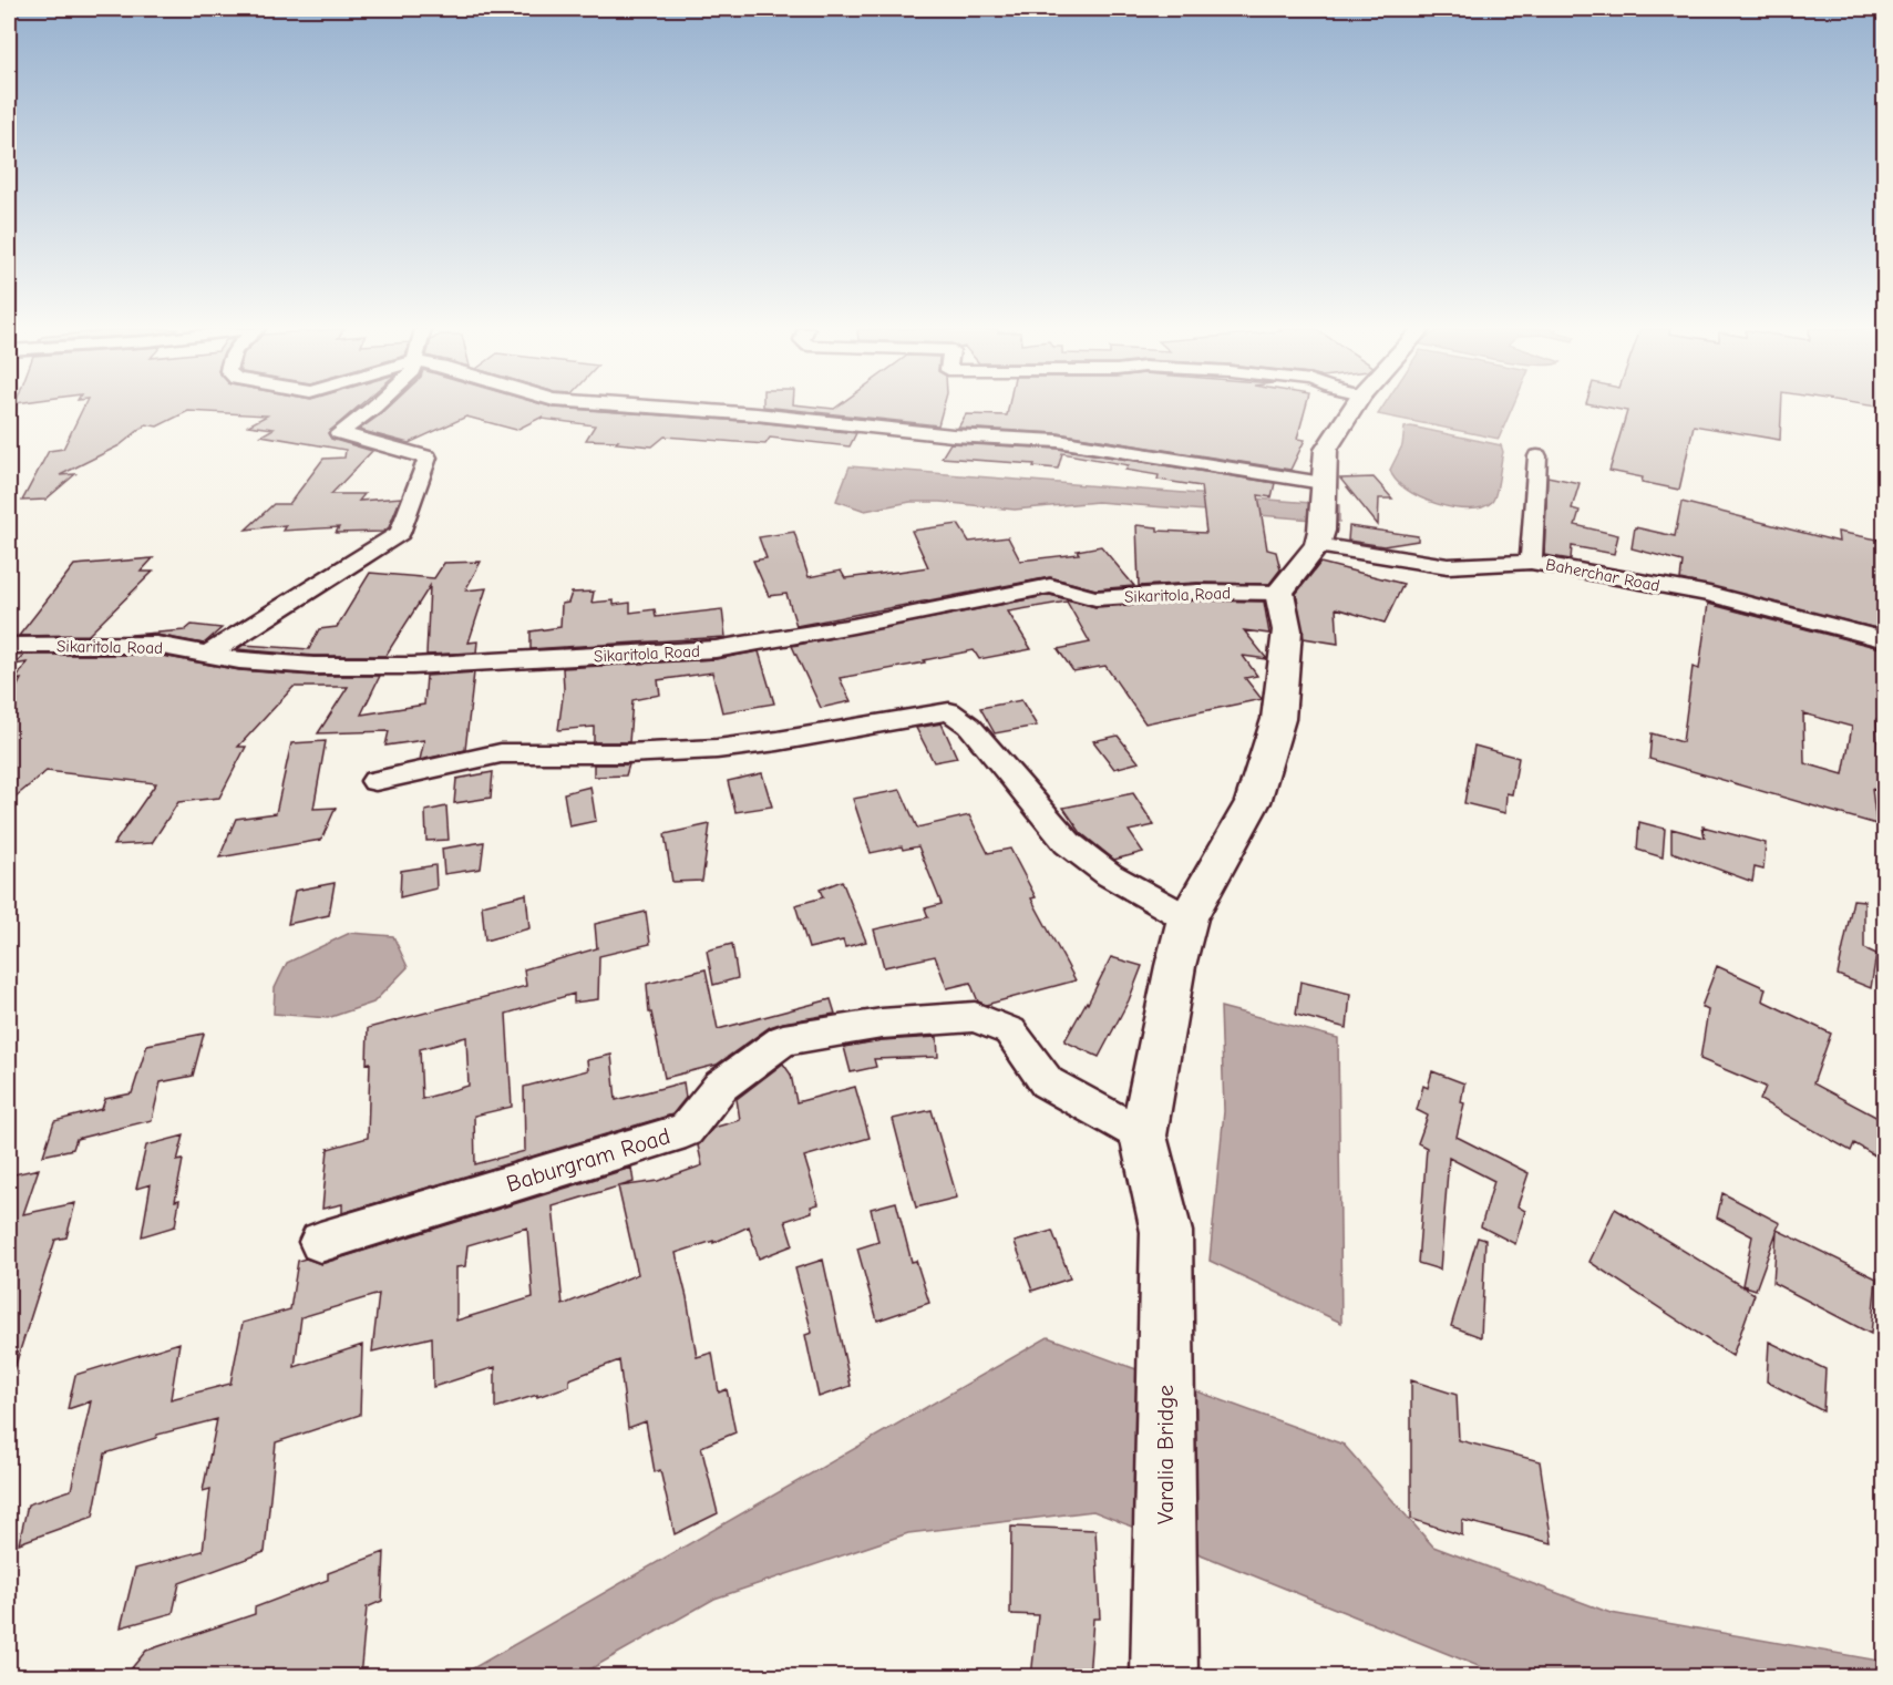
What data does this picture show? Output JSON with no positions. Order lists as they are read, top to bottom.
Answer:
{
  "streets": {
    "main road": ["Varalia Bridge"],
    "street": ["Baherchar Road", "Sikaritola Road", "Baburgram Road"]
  },
  "crossings": [
    ["Baburgram Road", "Varalia Bridge"]
  ]
}
